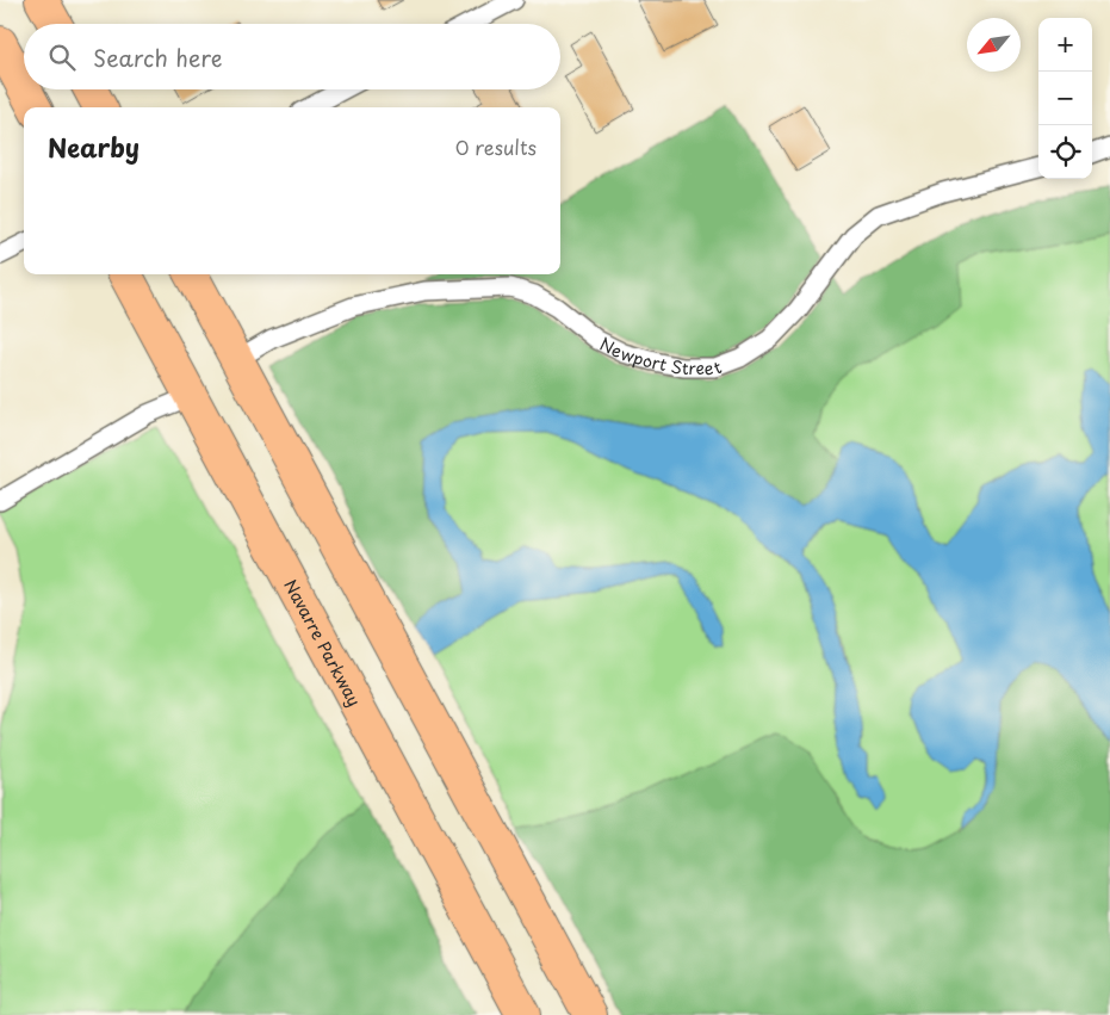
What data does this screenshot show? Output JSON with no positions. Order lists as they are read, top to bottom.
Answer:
{
  "streets": {
    "highway": ["Navarre Parkway"],
    "street": ["Newport Street"]
  },
  "north": "bottom left",
  "page": {
    "map_buttons": ["+", "−"],
    "search": "Search here",
    "heading": ["Nearby", "0 results"]
  }
}
